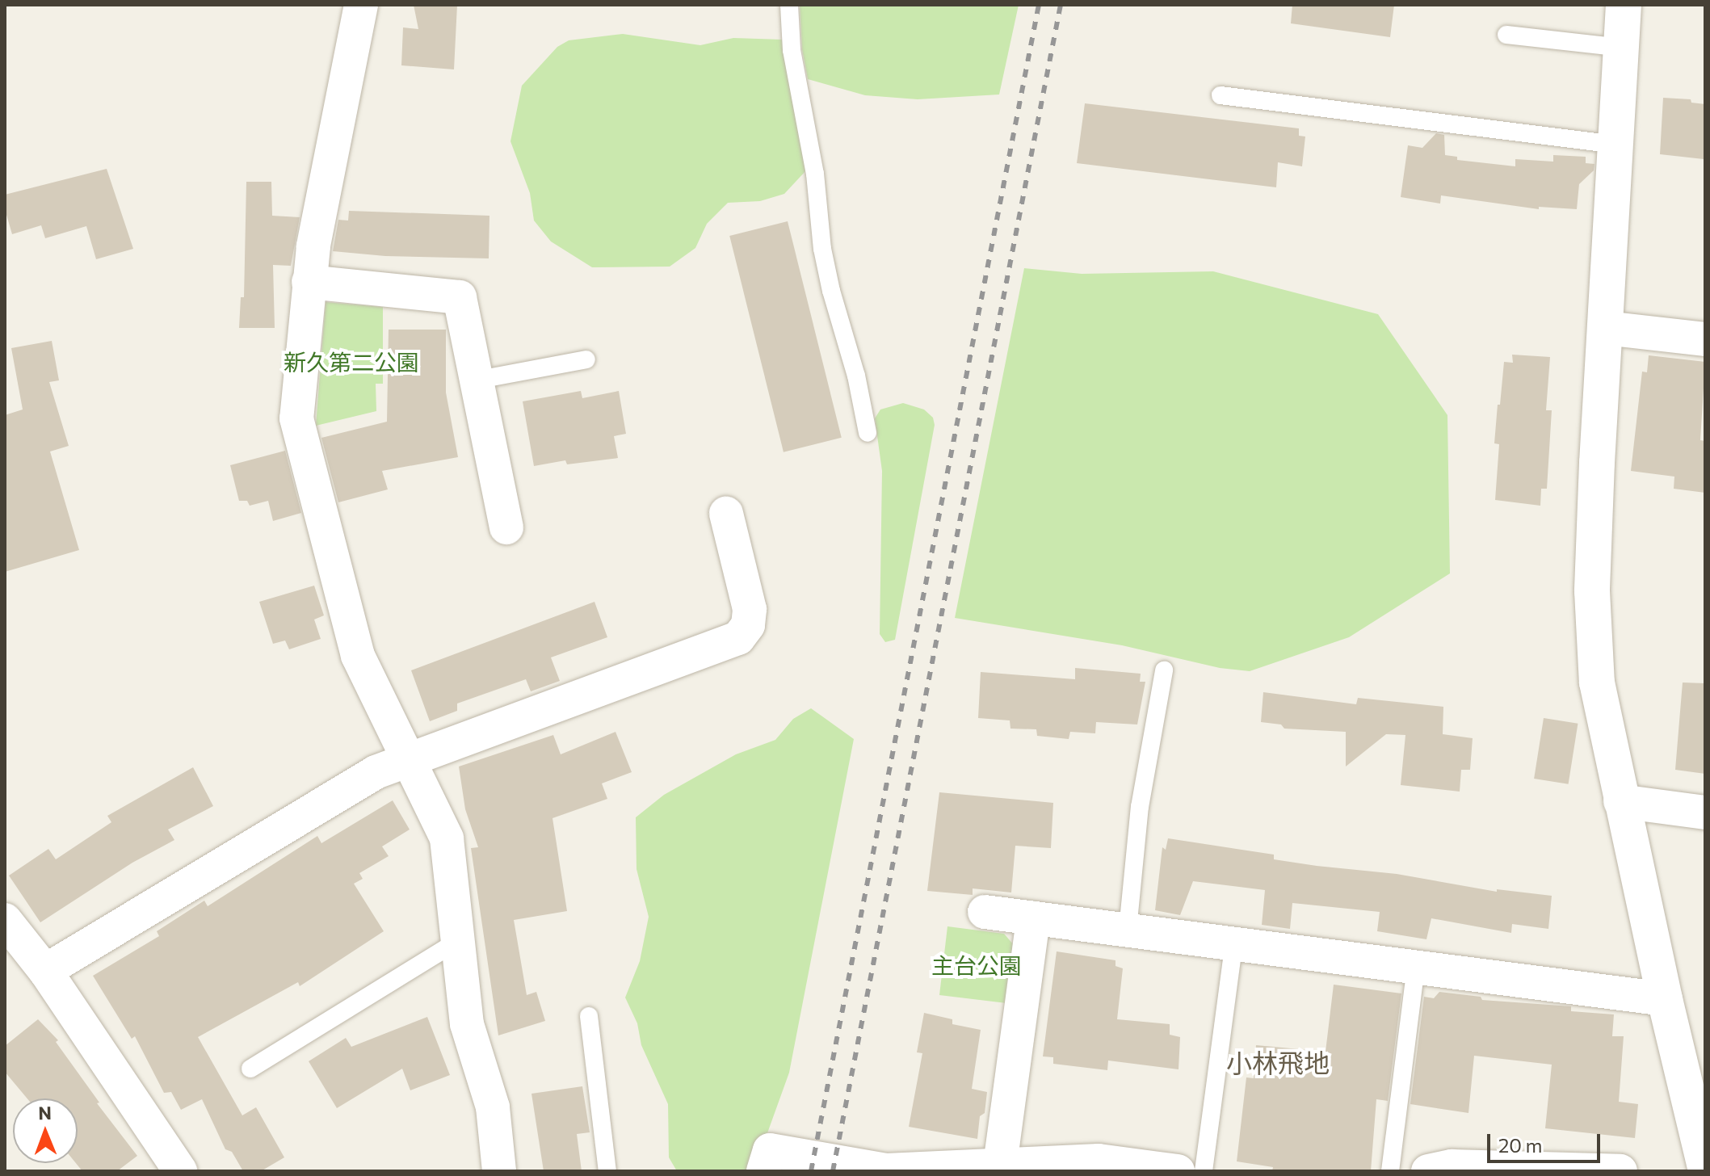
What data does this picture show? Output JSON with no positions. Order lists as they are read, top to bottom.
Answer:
{
  "districts": ["小林飛地"],
  "parks": ["新久第二公園", "主台公園"],
  "scale_bar": "20 m",
  "north": "top"
}
